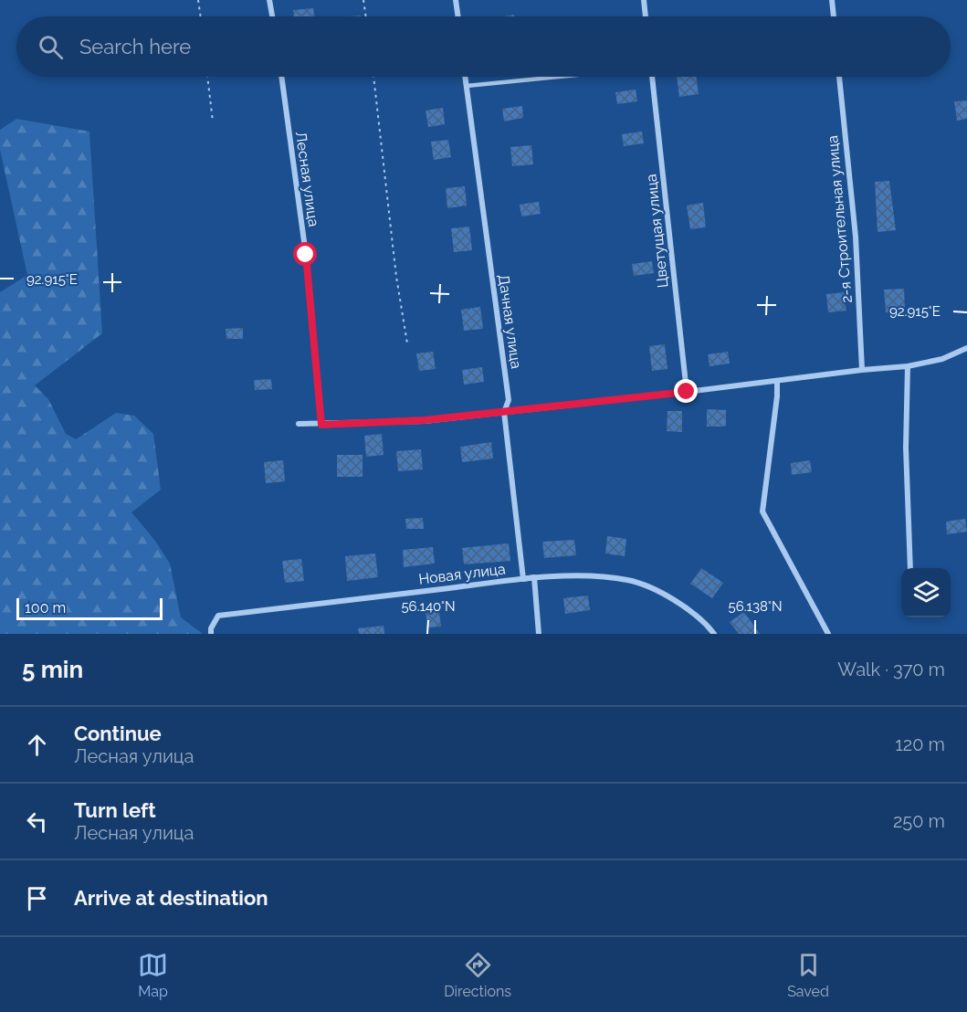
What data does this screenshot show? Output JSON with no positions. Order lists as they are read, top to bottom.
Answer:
{
  "streets": {
    "street": [
      "Лесная улица",
      "2-я Строительная улица",
      "Цветущая улица",
      "Дачная улица",
      "Новая улица"
    ]
  },
  "crossings": [
    ["Дачная улица", "Новая улица"]
  ],
  "scale_bar": "100 m",
  "page": {
    "search": "Search here",
    "scale": "100 m",
    "heading": ["5 min", "Walk · 370 m"],
    "list": [
      ["Continue", "Лесная улица", "120 m"],
      ["Turn left", "Лесная улица", "250 m"],
      "Arrive at destination"
    ],
    "nav": ["Map", "Directions", "Saved"]
  },
  "coordinates": ["92.915°E", "56.140°N", "56.138°N"]
}
